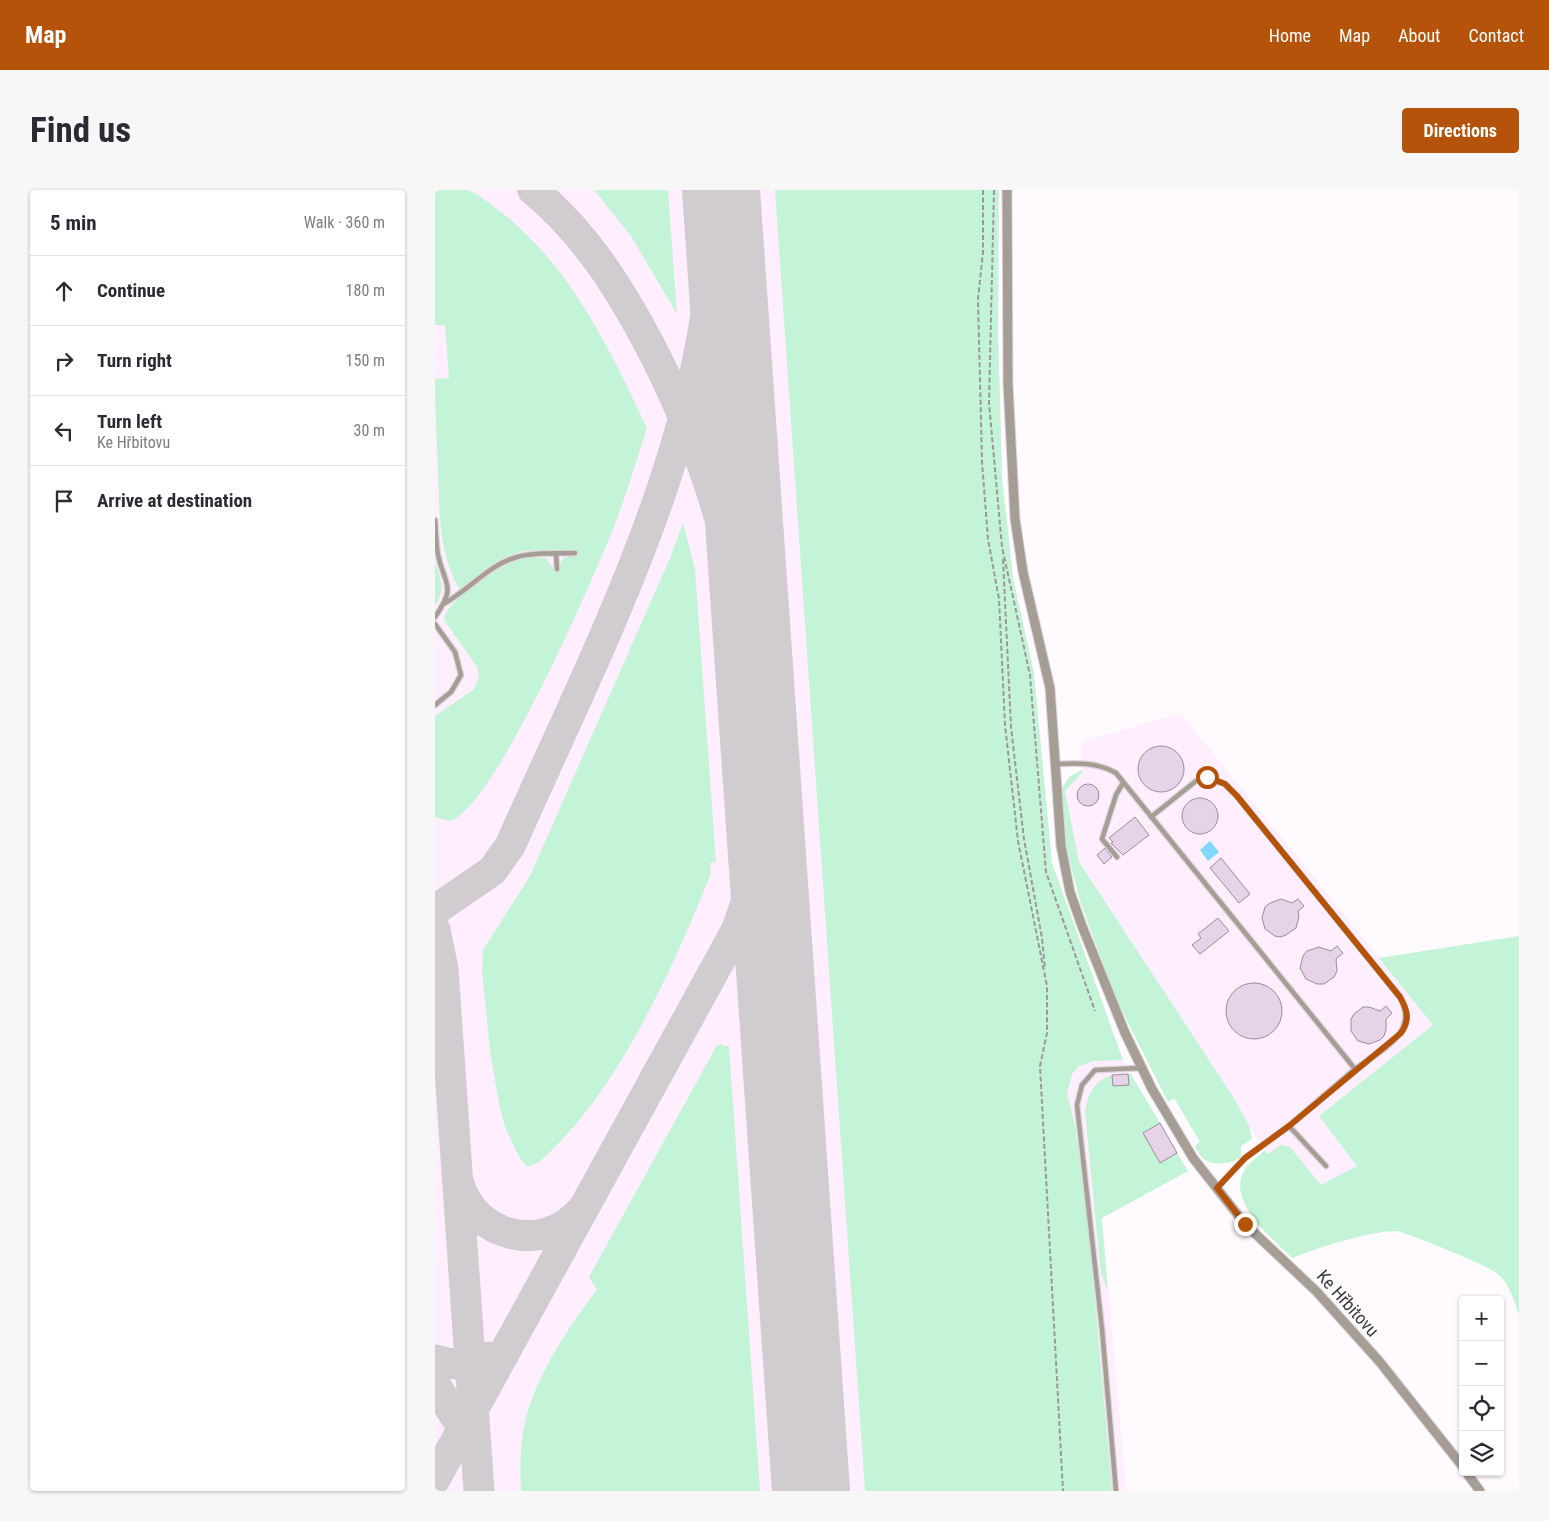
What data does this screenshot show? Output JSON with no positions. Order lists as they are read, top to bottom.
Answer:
{
  "streets": {
    "street": ["Ke Hřbitovu"]
  },
  "page": {
    "header": "Map",
    "nav": [
      "Home",
      "Map",
      "About",
      "Contact"
    ],
    "buttons": "Directions",
    "title": "Find us",
    "heading": ["5 min", "Walk · 360 m"],
    "list": [
      ["Continue", "180 m"],
      ["Turn right", "150 m"],
      ["Turn left", "Ke Hřbitovu", "30 m"],
      "Arrive at destination"
    ],
    "map_buttons": ["+", "−"]
  }
}
